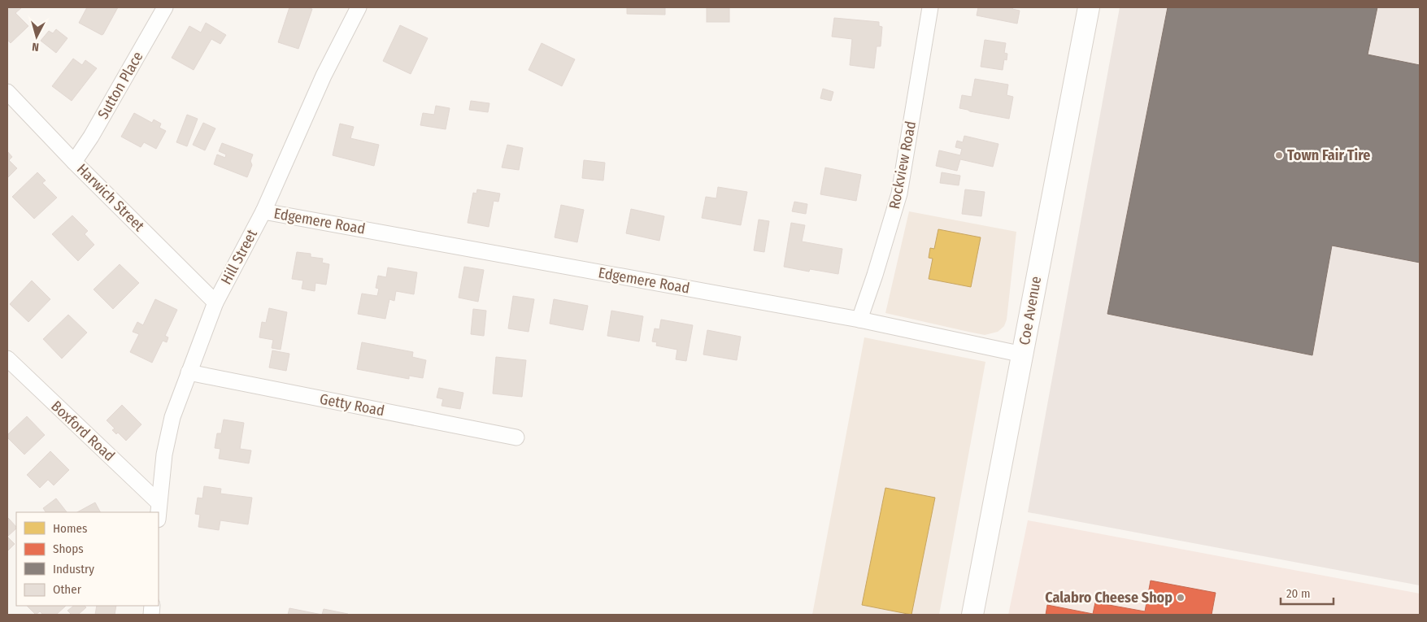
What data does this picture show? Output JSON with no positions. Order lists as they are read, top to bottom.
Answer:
{
  "streets": {
    "main road": ["Coe Avenue"],
    "street": [
      "Sutton Place",
      "Rockview Road",
      "Harwich Street",
      "Edgemere Road",
      "Hill Street",
      "Getty Road",
      "Boxford Road"
    ]
  },
  "crossings": [
    ["Sutton Place", "Harwich Street"],
    ["Rockview Road", "Edgemere Road"],
    ["Harwich Street", "Hill Street"],
    ["Edgemere Road", "Hill Street"],
    ["Edgemere Road", "Coe Avenue"],
    ["Hill Street", "Getty Road"],
    ["Hill Street", "Boxford Road"]
  ],
  "places": ["Town Fair Tire", "Calabro Cheese Shop"],
  "legend": [
    "Homes",
    "Shops",
    "Industry",
    "Other"
  ],
  "scale_bar": "20 m",
  "north": "bottom"
}
